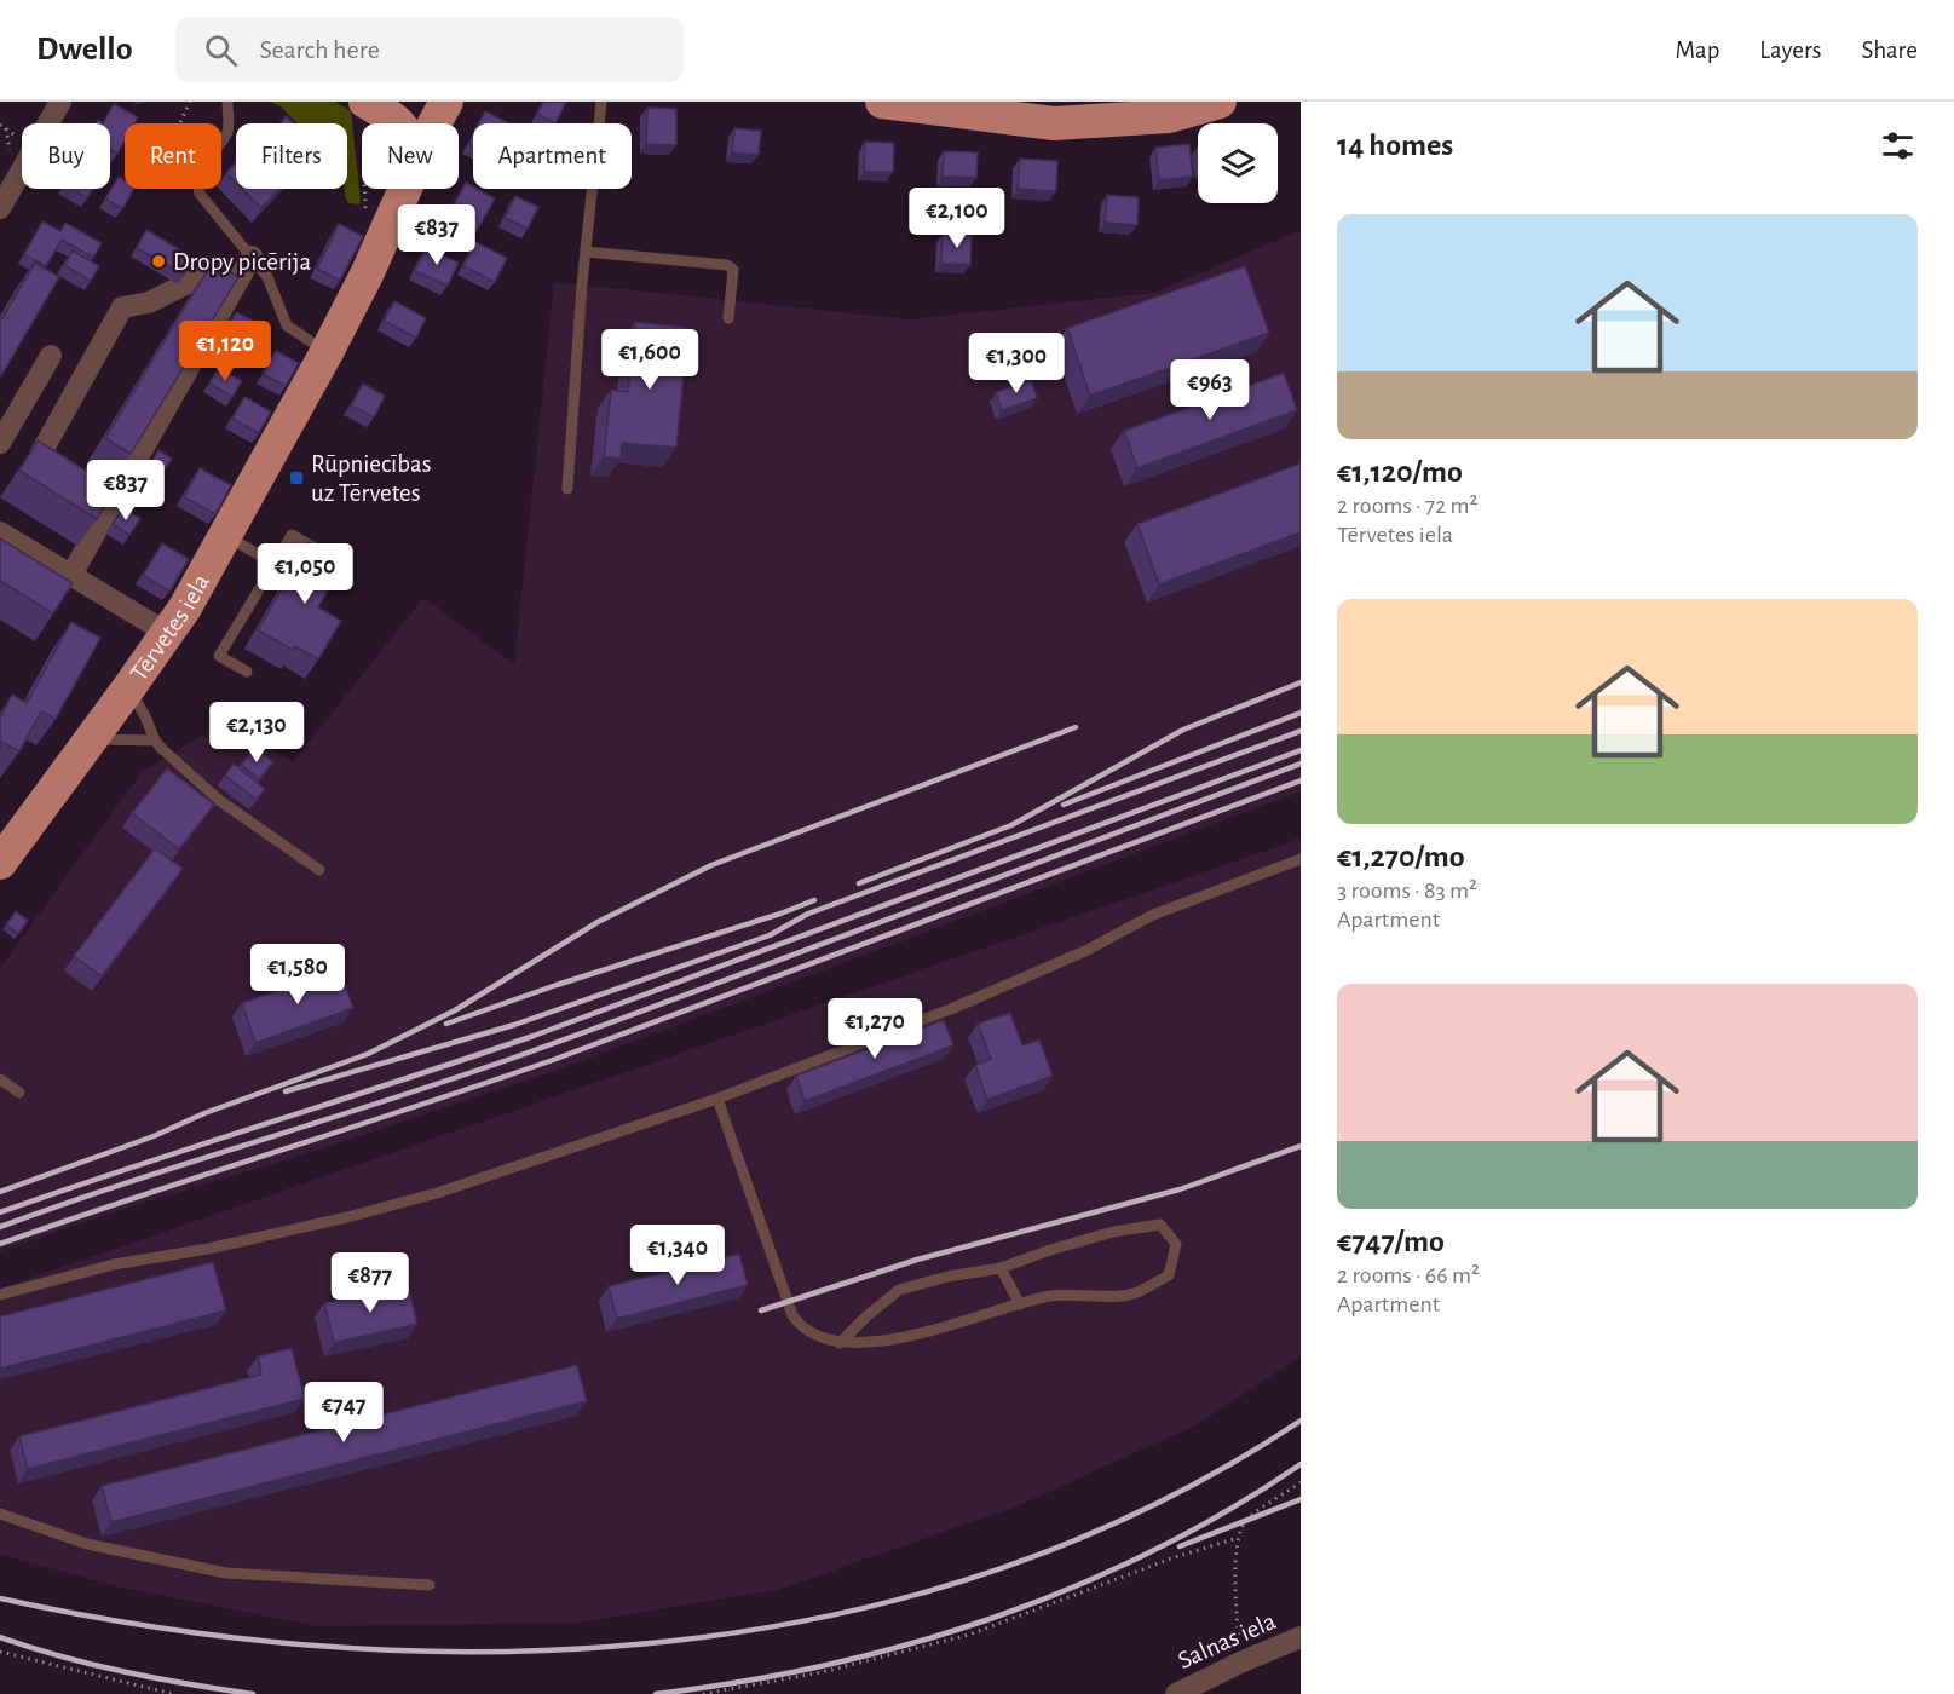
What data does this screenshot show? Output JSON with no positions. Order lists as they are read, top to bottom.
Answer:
{
  "streets": {
    "main road": ["Tērvetes iela"],
    "street": ["Salnas iela"]
  },
  "places": {
    "other": ["Dropy picērija"],
    "transit": ["Rūpniecības uz Tērvetes"]
  },
  "page": {
    "header": "Dwello",
    "search": "Search here",
    "nav": ["Map", "Layers", "Share"],
    "heading": "14 homes",
    "chip": [
      "Buy",
      "Rent",
      "Filters",
      "New",
      "Apartment"
    ],
    "price": [
      "€2,100",
      "€837",
      "€1,120",
      "€1,600",
      "€1,300",
      "€963",
      "€837",
      "€1,050",
      "€2,130",
      "€1,580",
      "€1,270",
      "€1,340",
      "€877",
      "€747"
    ],
    "list": [
      {
        "name": "€1,120/mo",
        "note": "2 rooms · 72 m² · Tērvetes iela"
      },
      {
        "name": "€1,270/mo",
        "note": "3 rooms · 83 m² · Apartment"
      },
      {
        "name": "€747/mo",
        "note": "2 rooms · 66 m² · Apartment"
      }
    ]
  }
}
